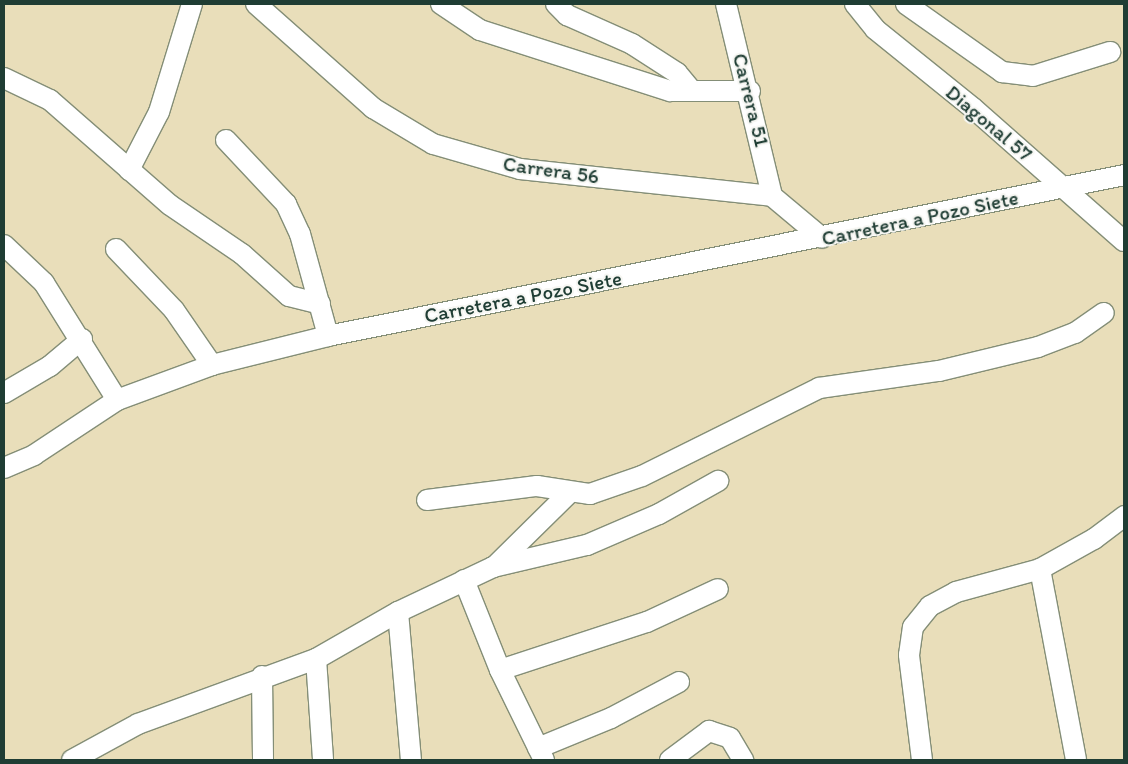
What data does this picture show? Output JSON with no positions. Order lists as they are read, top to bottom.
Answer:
{
  "streets": {
    "street": [
      "Carrera 51",
      "Diagonal 57",
      "Carrera 56",
      "Carretera a Pozo Siete"
    ]
  },
  "crossings": [
    ["Carrera 51", "Carrera 56"],
    ["Diagonal 57", "Carretera a Pozo Siete"]
  ]
}
